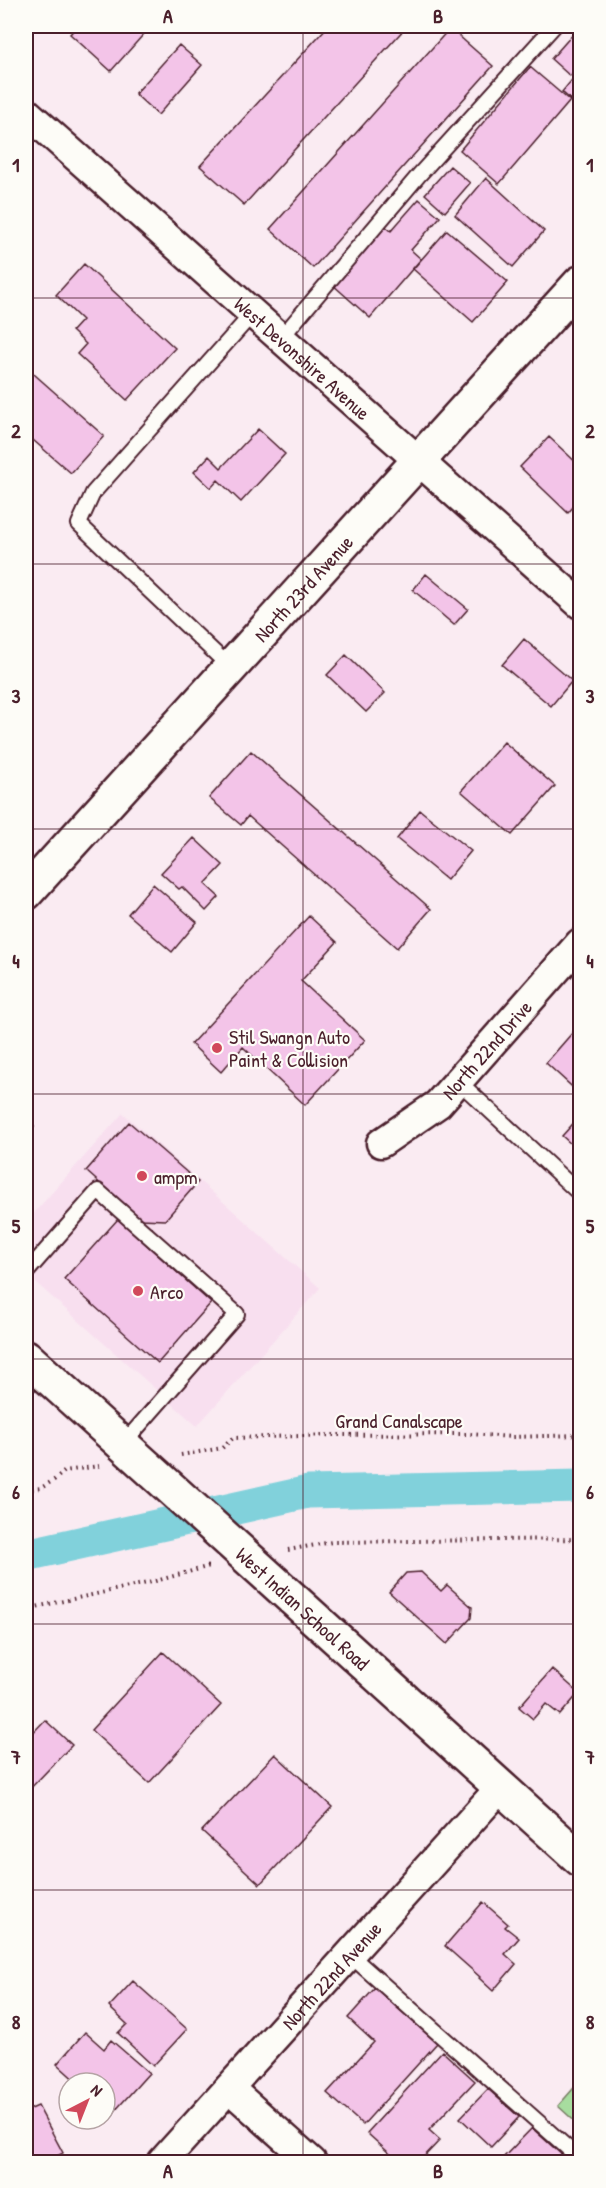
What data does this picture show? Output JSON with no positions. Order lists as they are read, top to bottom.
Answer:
{
  "streets": {
    "street": [
      "West Devonshire Avenue",
      "North 23rd Avenue",
      "North 22nd Drive",
      "West Indian School Road",
      "North 22nd Avenue"
    ],
    "path": ["Grand Canalscape"]
  },
  "crossings": [
    ["West Devonshire Avenue", "North 23rd Avenue"],
    ["West Indian School Road", "North 22nd Avenue"]
  ],
  "places": ["Stil Swangn Auto Paint & Collision", "ampm", "Arco"],
  "north": "top right",
  "grid": {
    "columns": ["A", "B"],
    "rows": [
      "1",
      "2",
      "3",
      "4",
      "5",
      "6",
      "7",
      "8"
    ]
  }
}
